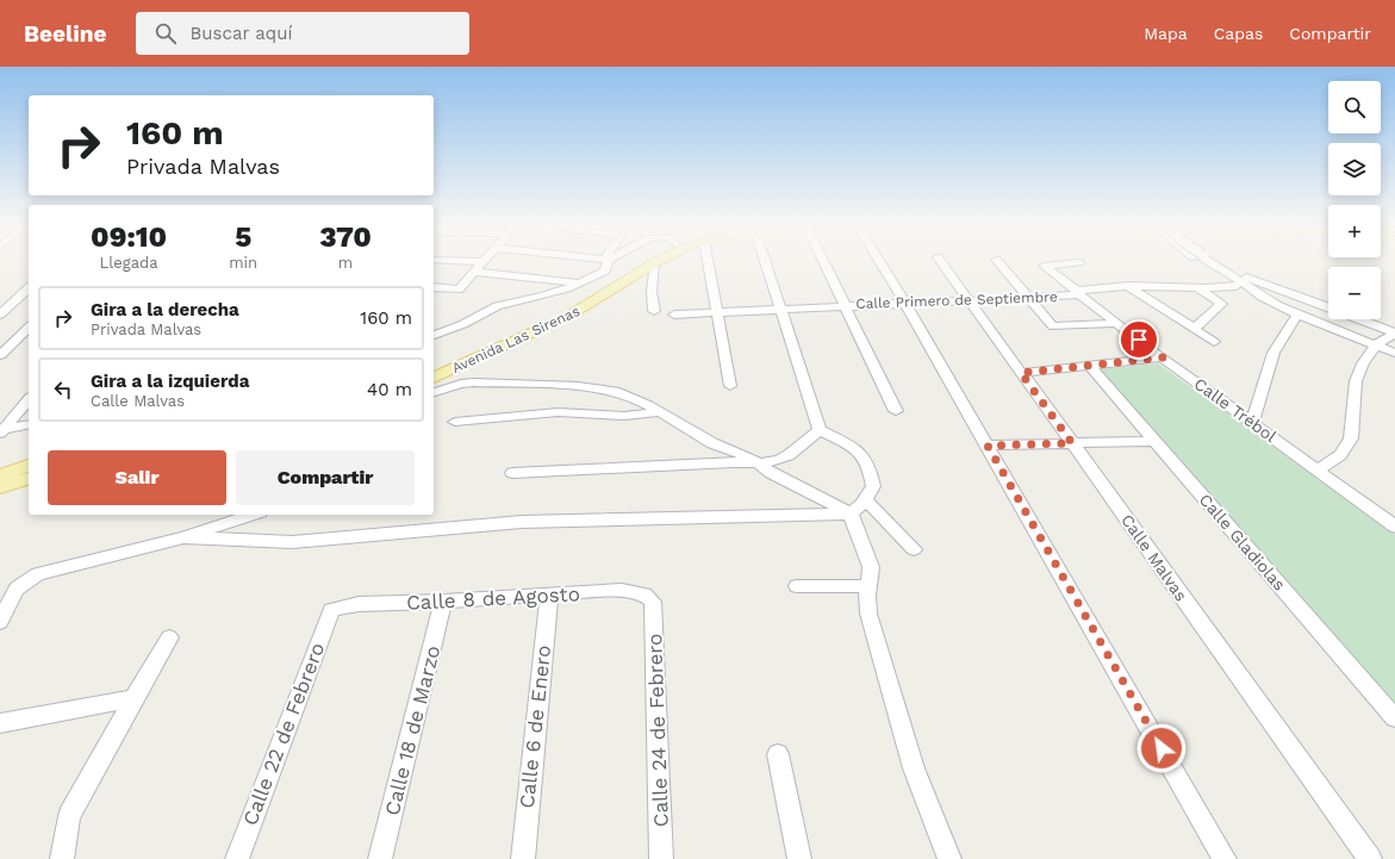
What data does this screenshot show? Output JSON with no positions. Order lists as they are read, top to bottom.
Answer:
{
  "streets": {
    "main road": ["Avenida Las Sirenas"],
    "street": [
      "Calle Primero de Septiembre",
      "Calle Trébol",
      "Calle Gladiolas",
      "Calle Malvas",
      "Calle 8 de Agosto",
      "Calle 6 de Enero",
      "Calle 18 de Marzo",
      "Calle 24 de Febrero",
      "Calle 22 de Febrero"
    ]
  },
  "crossings": [
    ["Calle Primero de Septiembre", "Calle Trébol"],
    ["Calle Primero de Septiembre", "Calle Malvas"],
    ["Calle 8 de Agosto", "Calle 6 de Enero"],
    ["Calle 8 de Agosto", "Calle 18 de Marzo"],
    ["Calle 8 de Agosto", "Calle 24 de Febrero"],
    ["Calle 8 de Agosto", "Calle 22 de Febrero"]
  ],
  "page": {
    "header": "Beeline",
    "search": "Buscar aquí",
    "nav": ["Mapa", "Capas", "Compartir"],
    "map_buttons": ["+", "−"],
    "turn": ["160 m", "Privada Malvas"],
    "eta": [
      "09:10",
      "Llegada",
      "5",
      "min",
      "370",
      "m"
    ],
    "list": [
      {
        "name": "Gira a la derecha",
        "note": "Privada Malvas",
        "value": "160 m"
      },
      {
        "name": "Gira a la izquierda",
        "note": "Calle Malvas",
        "value": "40 m"
      }
    ],
    "buttons": ["Salir", "Compartir"]
  }
}
